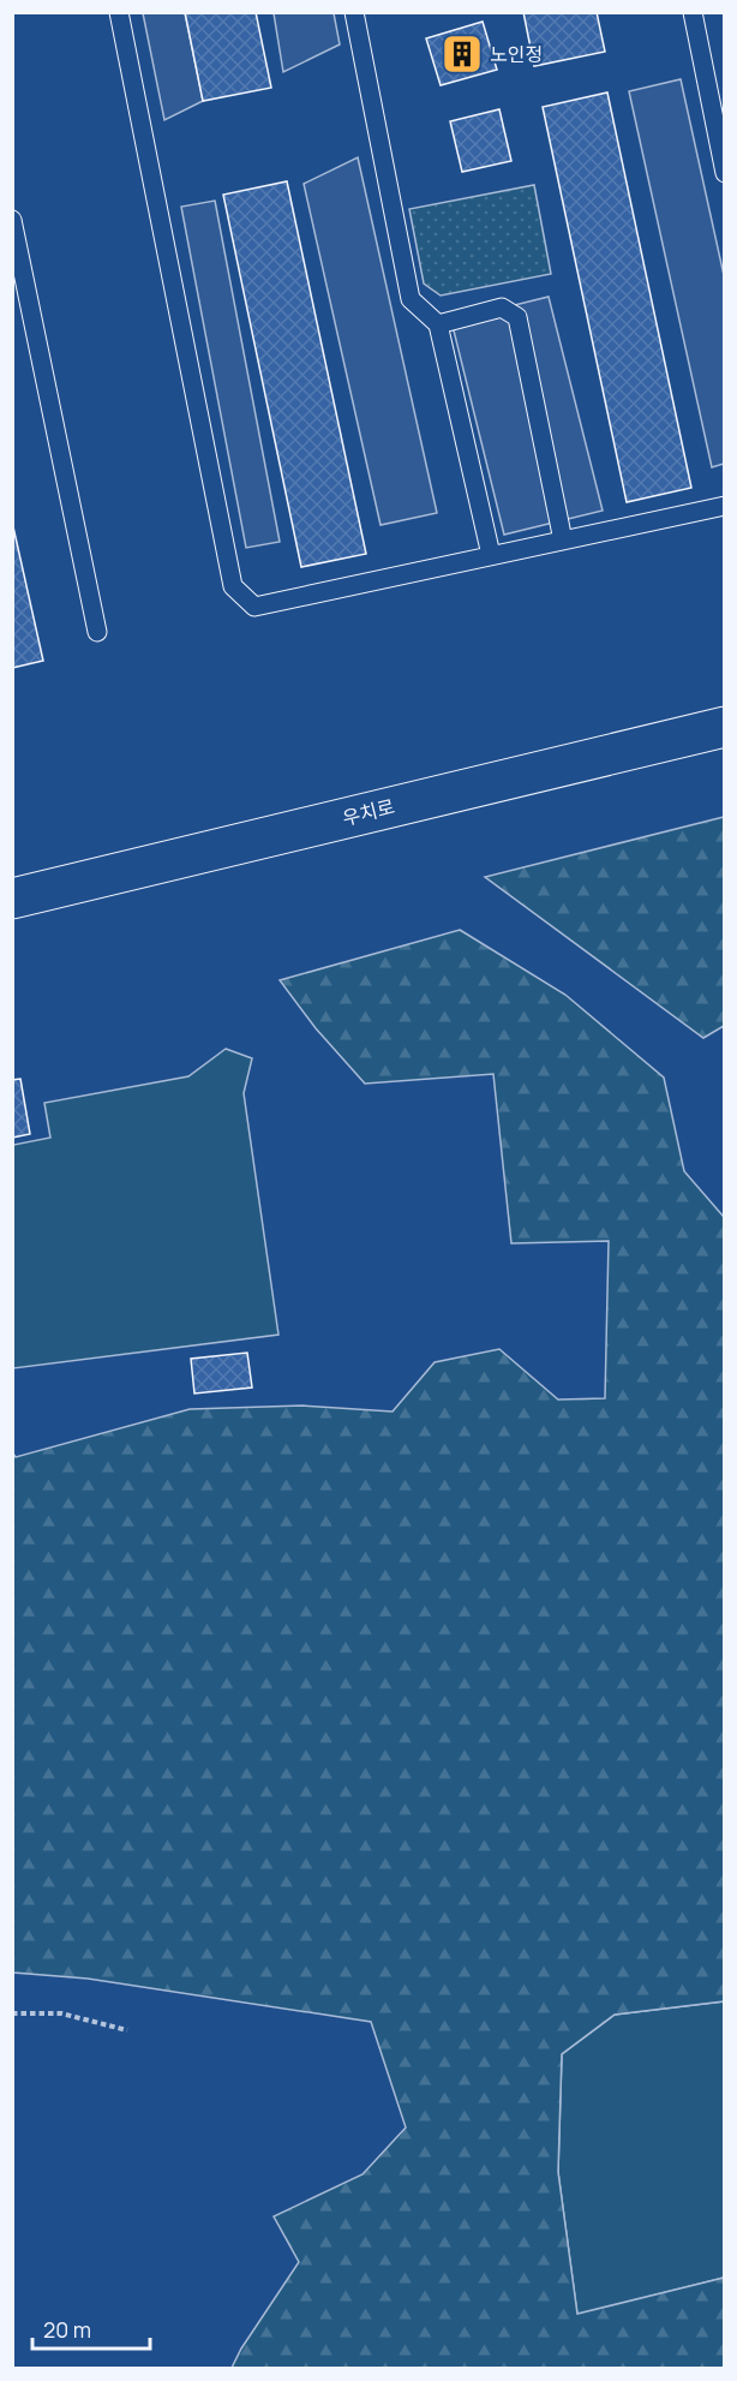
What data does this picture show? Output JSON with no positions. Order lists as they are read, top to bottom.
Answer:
{
  "streets": {
    "main road": ["우치로"]
  },
  "places": {
    "building": ["노인정"]
  },
  "scale_bar": "20 m"
}
